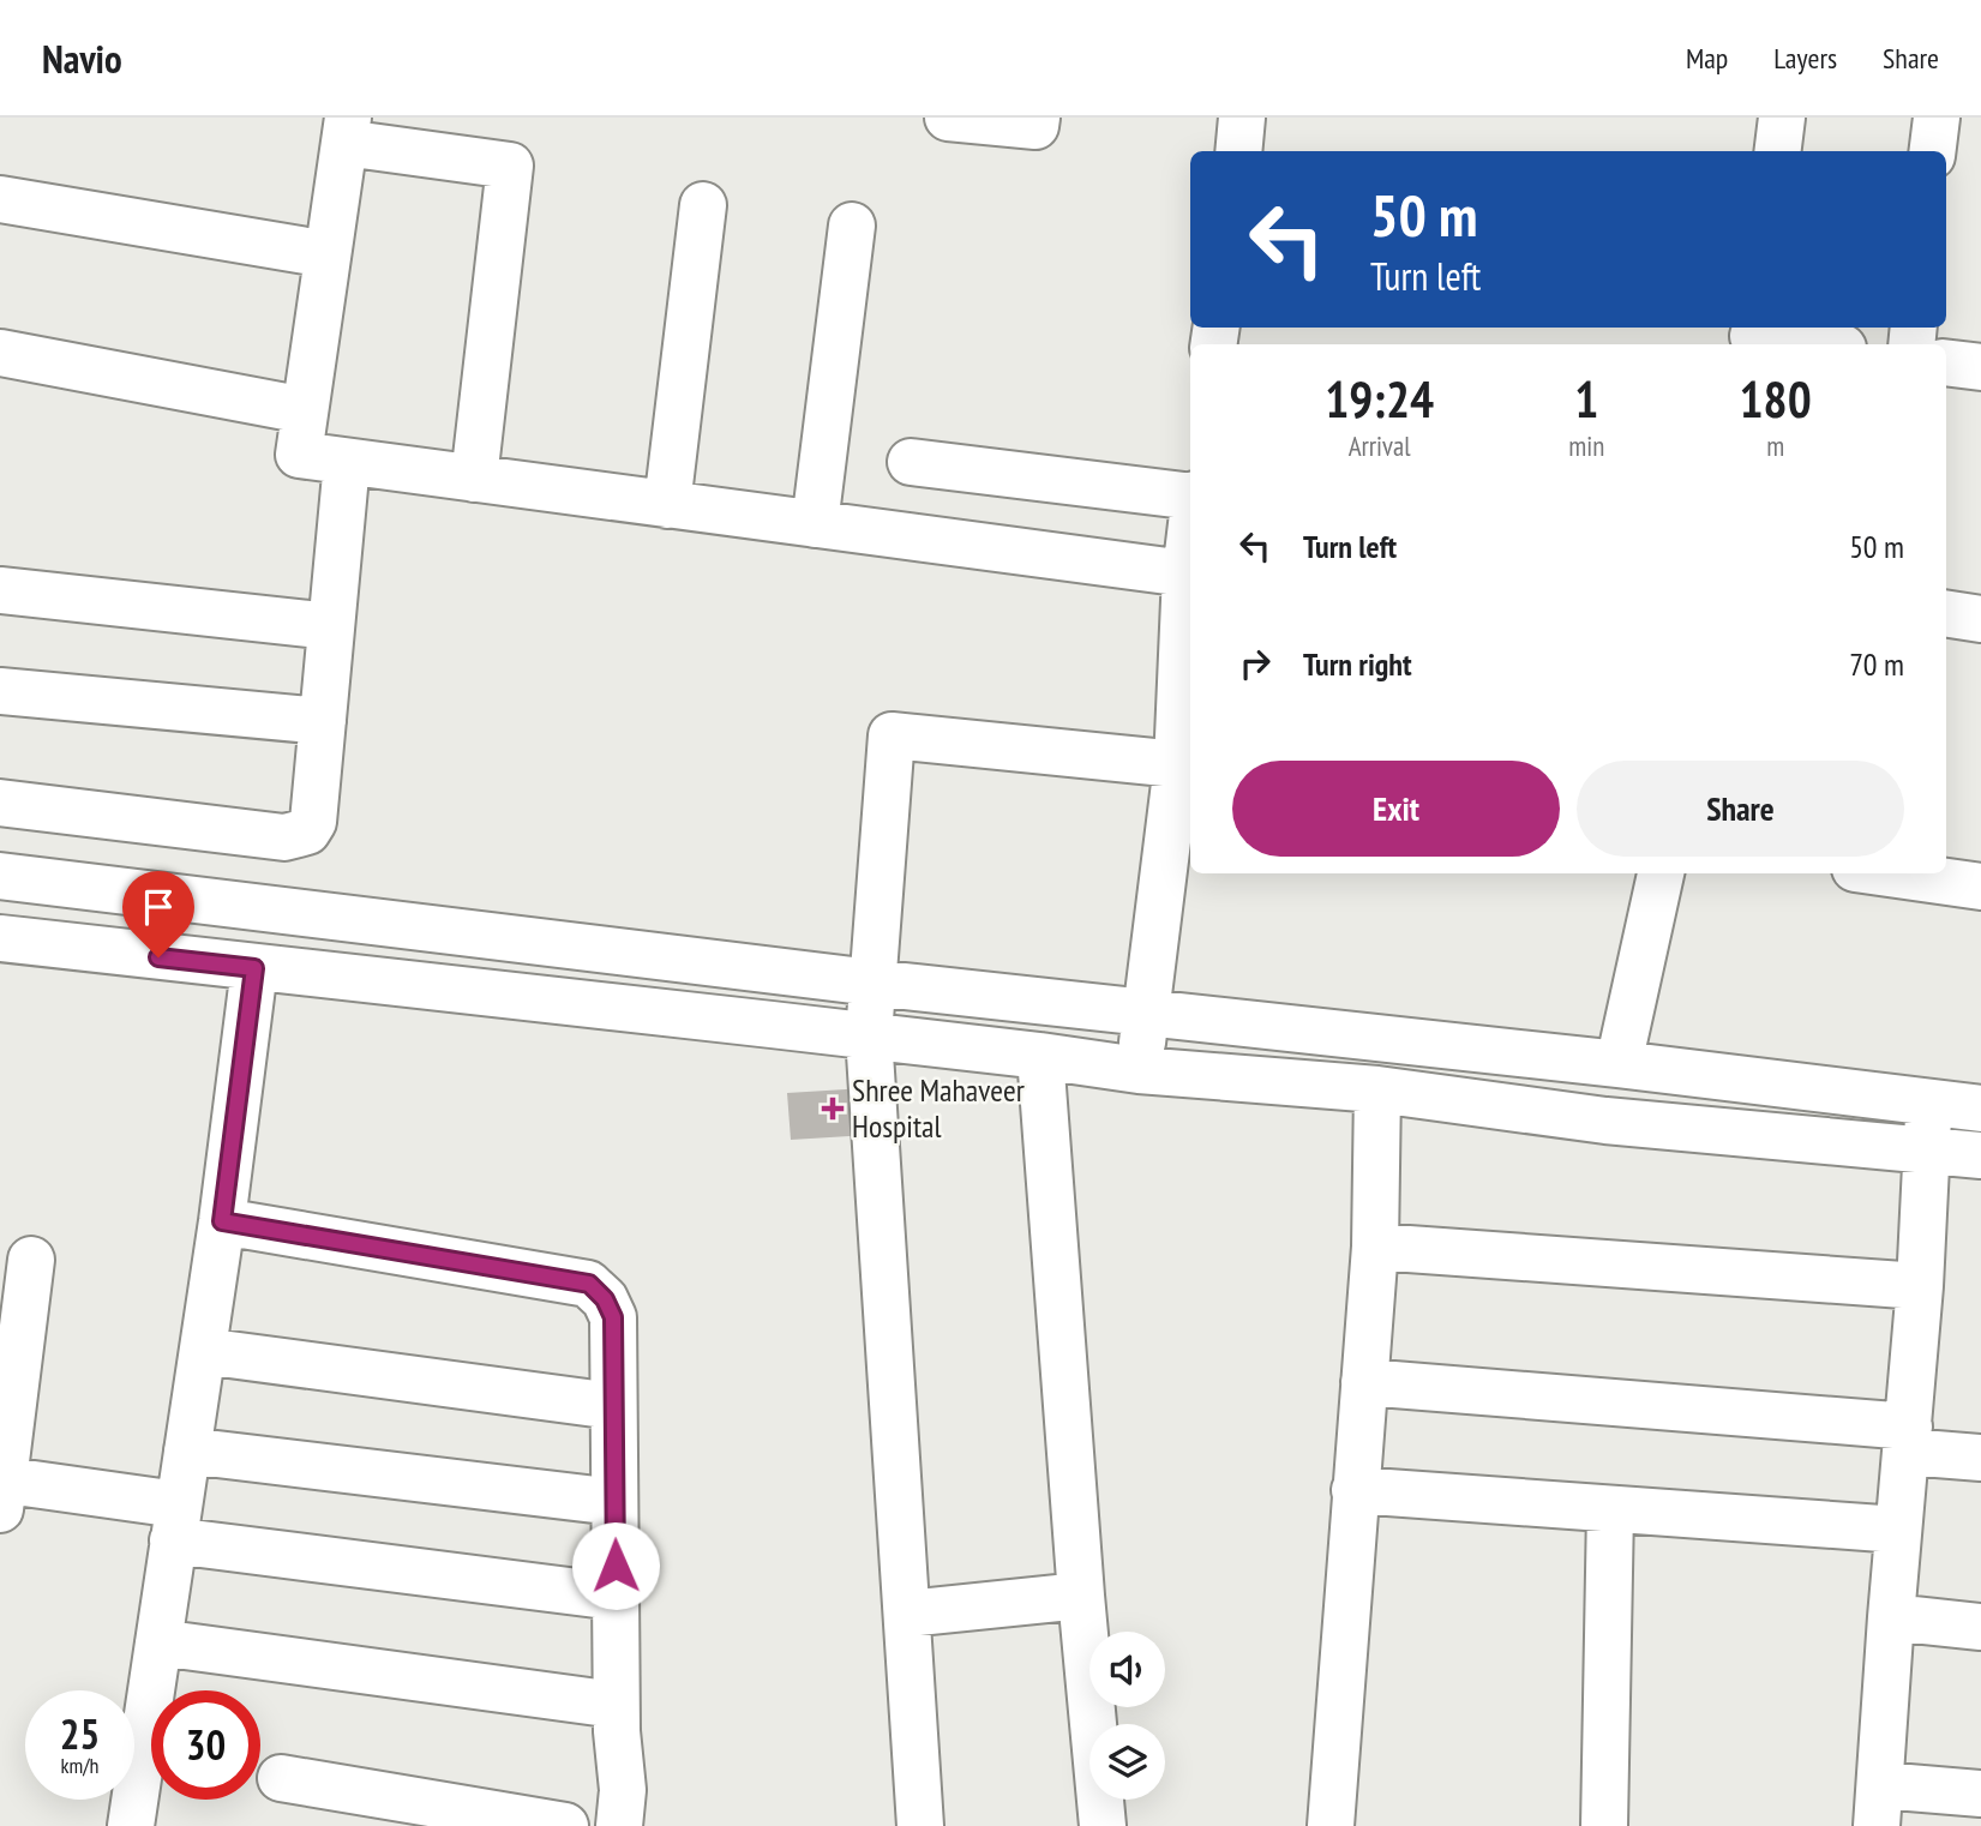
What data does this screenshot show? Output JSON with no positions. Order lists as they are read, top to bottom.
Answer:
{
  "places": {
    "health": ["Shree Mahaveer Hospital"]
  },
  "page": {
    "header": "Navio",
    "nav": ["Map", "Layers", "Share"],
    "turn": ["50 m", "Turn left"],
    "eta": [
      "19:24",
      "Arrival",
      "1",
      "min",
      "180",
      "m"
    ],
    "list": [
      {
        "name": "Turn left",
        "value": "50 m"
      },
      {
        "name": "Turn right",
        "value": "70 m"
      }
    ],
    "buttons": ["Exit", "Share"],
    "speed": "25 km/h",
    "limit": "30"
  }
}
